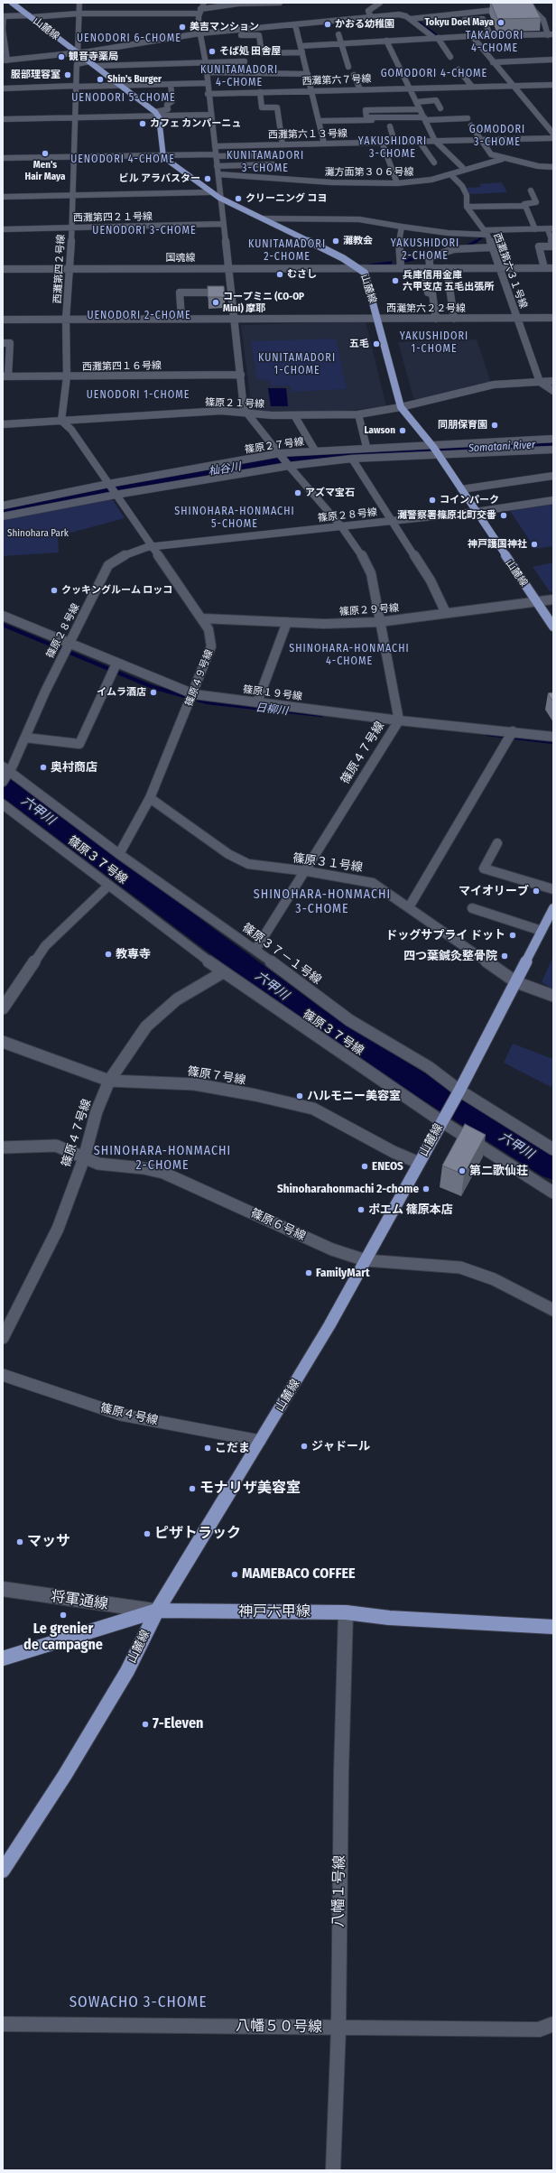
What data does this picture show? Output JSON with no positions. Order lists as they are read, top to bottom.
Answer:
{
  "streets": {
    "main road": ["山麓線", "神戸六甲線"],
    "street": [
      "西灘第六７号線",
      "西灘第六１３号線",
      "灘方面第３０６号線",
      "西灘第四２１号線",
      "国魂線",
      "西灘第四２号線",
      "西灘第六３１号線",
      "西灘第六２２号線",
      "西灘第四１６号線",
      "篠原２１号線",
      "篠原２７号線",
      "篠原２８号線",
      "篠原２９号線",
      "篠原４９号線",
      "篠原１９号線",
      "篠原４７号線",
      "篠原３７号線",
      "篠原３１号線",
      "篠原３７－１号線",
      "篠原７号線",
      "篠原６号線",
      "篠原４号線",
      "将軍通線",
      "八幡１号線",
      "八幡５０号線"
    ]
  },
  "crossings": [
    ["山麓線", "国魂線"],
    ["山麓線", "西灘第四２号線"],
    ["山麓線", "西灘第六２２号線"],
    ["山麓線", "篠原２１号線"],
    ["山麓線", "篠原２７号線"],
    ["山麓線", "篠原２８号線"],
    ["山麓線", "篠原２９号線"],
    ["山麓線", "篠原３７号線"],
    ["山麓線", "篠原３１号線"],
    ["山麓線", "篠原３７－１号線"],
    ["山麓線", "篠原７号線"],
    ["山麓線", "篠原６号線"],
    ["山麓線", "篠原４号線"],
    ["山麓線", "将軍通線"],
    ["山麓線", "神戸六甲線"],
    ["灘方面第３０６号線", "西灘第六３１号線"],
    ["西灘第四２１号線", "西灘第四２号線"],
    ["国魂線", "西灘第四２号線"],
    ["国魂線", "西灘第六３１号線"],
    ["西灘第四２号線", "西灘第六２２号線"],
    ["西灘第四２号線", "西灘第四１６号線"],
    ["西灘第四２号線", "篠原２１号線"],
    ["西灘第六３１号線", "西灘第六２２号線"],
    ["西灘第六３１号線", "篠原２１号線"],
    ["篠原２７号線", "篠原４９号線"],
    ["篠原２７号線", "篠原４７号線"],
    ["篠原２８号線", "篠原４９号線"],
    ["篠原２８号線", "篠原１９号線"],
    ["篠原２８号線", "篠原４７号線"],
    ["篠原２８号線", "篠原３７－１号線"],
    ["篠原２９号線", "篠原４９号線"],
    ["篠原２９号線", "篠原４７号線"],
    ["篠原４９号線", "篠原１９号線"],
    ["篠原４９号線", "篠原３１号線"],
    ["篠原４９号線", "篠原３７－１号線"],
    ["篠原１９号線", "篠原４７号線"],
    ["篠原４７号線", "篠原３７号線"],
    ["篠原４７号線", "篠原３１号線"],
    ["篠原４７号線", "篠原３７－１号線"],
    ["篠原４７号線", "篠原７号線"],
    ["篠原４７号線", "篠原６号線"],
    ["将軍通線", "神戸六甲線"],
    ["神戸六甲線", "八幡１号線"],
    ["八幡１号線", "八幡５０号線"]
  ],
  "districts": [
    "TAKAODORI 4-CHOME",
    "UENODORI 6-CHOME",
    "KUNITAMADORI 4-CHOME",
    "GOMODORI 4-CHOME",
    "UENODORI 5-CHOME",
    "GOMODORI 3-CHOME",
    "YAKUSHIDORI 3-CHOME",
    "KUNITAMADORI 3-CHOME",
    "UENODORI 4-CHOME",
    "UENODORI 3-CHOME",
    "YAKUSHIDORI 2-CHOME",
    "KUNITAMADORI 2-CHOME",
    "UENODORI 2-CHOME",
    "YAKUSHIDORI 1-CHOME",
    "KUNITAMADORI 1-CHOME",
    "UENODORI 1-CHOME",
    "SHINOHARA-HONMACHI 5-CHOME",
    "SHINOHARA-HONMACHI 4-CHOME",
    "SHINOHARA-HONMACHI 3-CHOME",
    "SHINOHARA-HONMACHI 2-CHOME",
    "SOWACHO 3-CHOME"
  ],
  "water": [
    "Somatani River",
    "杣谷川",
    "日柳川",
    "六甲川"
  ],
  "parks": ["Shinohara Park"],
  "places": [
    "Tokyu Doel Maya",
    "かおる幼稚園",
    "美吉マンション",
    "そば処 田舎屋",
    "観音寺薬局",
    "服部理容室",
    "Shin's Burger",
    "カフェ カンパーニュ",
    "Men's Hair Maya",
    "ビル アラバスター",
    "クリーニング コヨ",
    "灘教会",
    "むさし",
    "兵庫信用金庫 六甲支店 五毛出張所",
    "コープミニ (CO-OP Mini) 摩耶",
    "五毛",
    "同朋保育園",
    "Lawson",
    "アズマ宝石",
    "コインパーク",
    "灘警察署篠原北町交番",
    "神戸護国神社",
    "クッキングルーム ロッコ",
    "イムラ酒店",
    "奥村商店",
    "マイオリーブ",
    "ドッグサプライ ドット",
    "教専寺",
    "四つ葉鍼灸整骨院",
    "ハルモニー美容室",
    "ENEOS",
    "第二歌仙荘",
    "Shinoharahonmachi 2-chome",
    "ポエム 篠原本店",
    "FamilyMart",
    "ジャドール",
    "こだま",
    "モナリザ美容室",
    "ピザトラック",
    "マッサ",
    "MAMEBACO COFFEE",
    "Le grenier de campagne",
    "7-Eleven"
  ]
}
